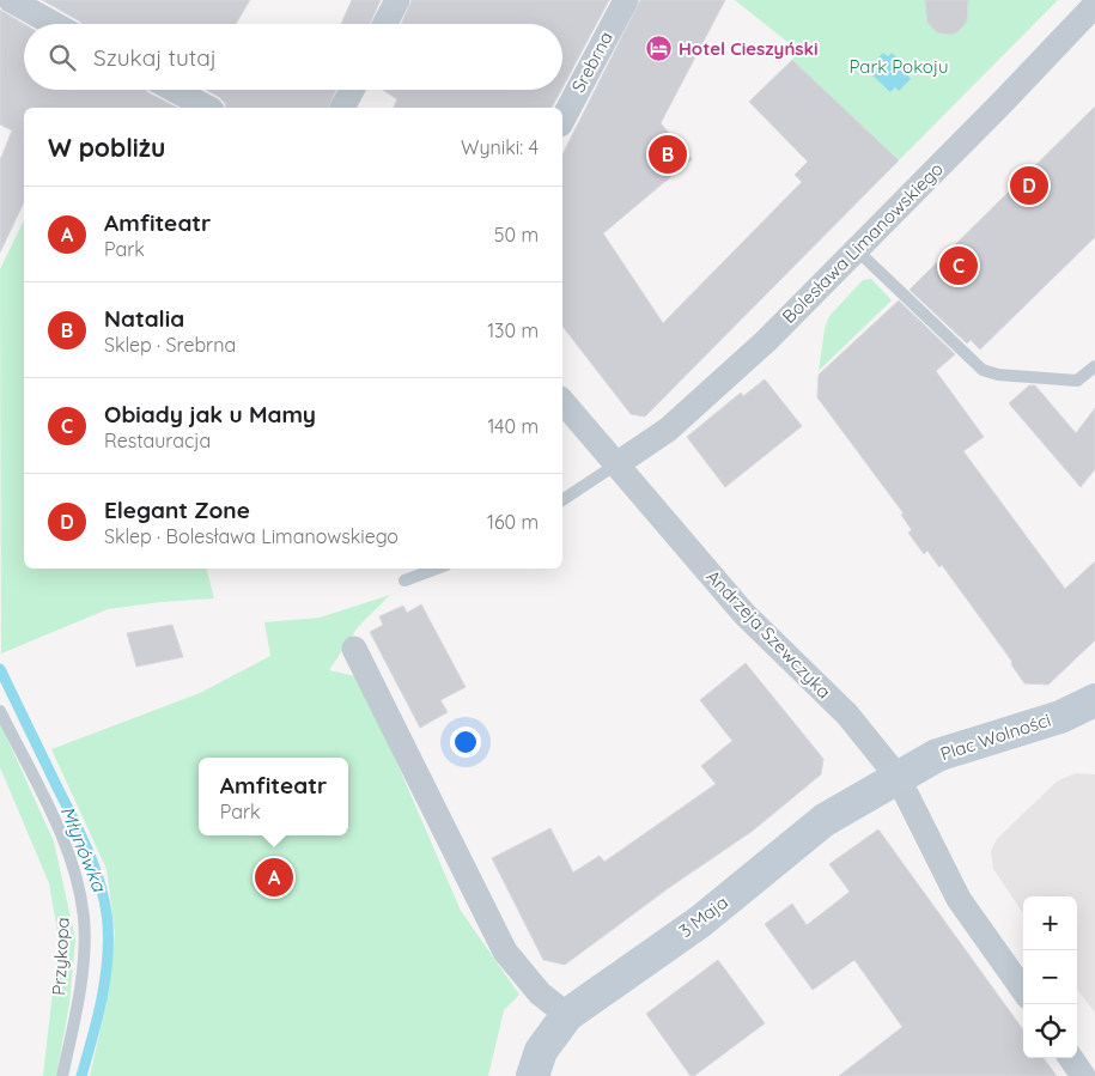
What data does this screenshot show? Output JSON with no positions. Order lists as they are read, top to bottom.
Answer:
{
  "streets": {
    "street": [
      "Srebrna",
      "Bolesława Limanowskiego",
      "Andrzeja Szewczyka",
      "Plac Wolności",
      "3 Maja"
    ],
    "lane": ["Przykopa"]
  },
  "crossings": [
    ["Bolesława Limanowskiego", "Andrzeja Szewczyka"],
    ["Andrzeja Szewczyka", "Plac Wolności"],
    ["Andrzeja Szewczyka", "3 Maja"],
    ["Plac Wolności", "3 Maja"]
  ],
  "water": ["Młynówka"],
  "parks": ["Park Pokoju"],
  "places": {
    "hotel": ["Hotel Cieszyński"]
  },
  "page": {
    "search": "Szukaj tutaj",
    "heading": ["W pobliżu", "Wyniki: 4"],
    "pins": [
      "B",
      "D",
      "C",
      "A"
    ],
    "list": [
      {
        "mark": "A",
        "name": "Amfiteatr",
        "note": "Park",
        "value": "50 m"
      },
      {
        "mark": "B",
        "name": "Natalia",
        "note": "Sklep · Srebrna",
        "value": "130 m"
      },
      {
        "mark": "C",
        "name": "Obiady jak u Mamy",
        "note": "Restauracja",
        "value": "140 m"
      },
      {
        "mark": "D",
        "name": "Elegant Zone",
        "note": "Sklep · Bolesława Limanowskiego",
        "value": "160 m"
      }
    ],
    "popup": ["Amfiteatr", "Park"],
    "map_buttons": ["+", "−"]
  }
}
